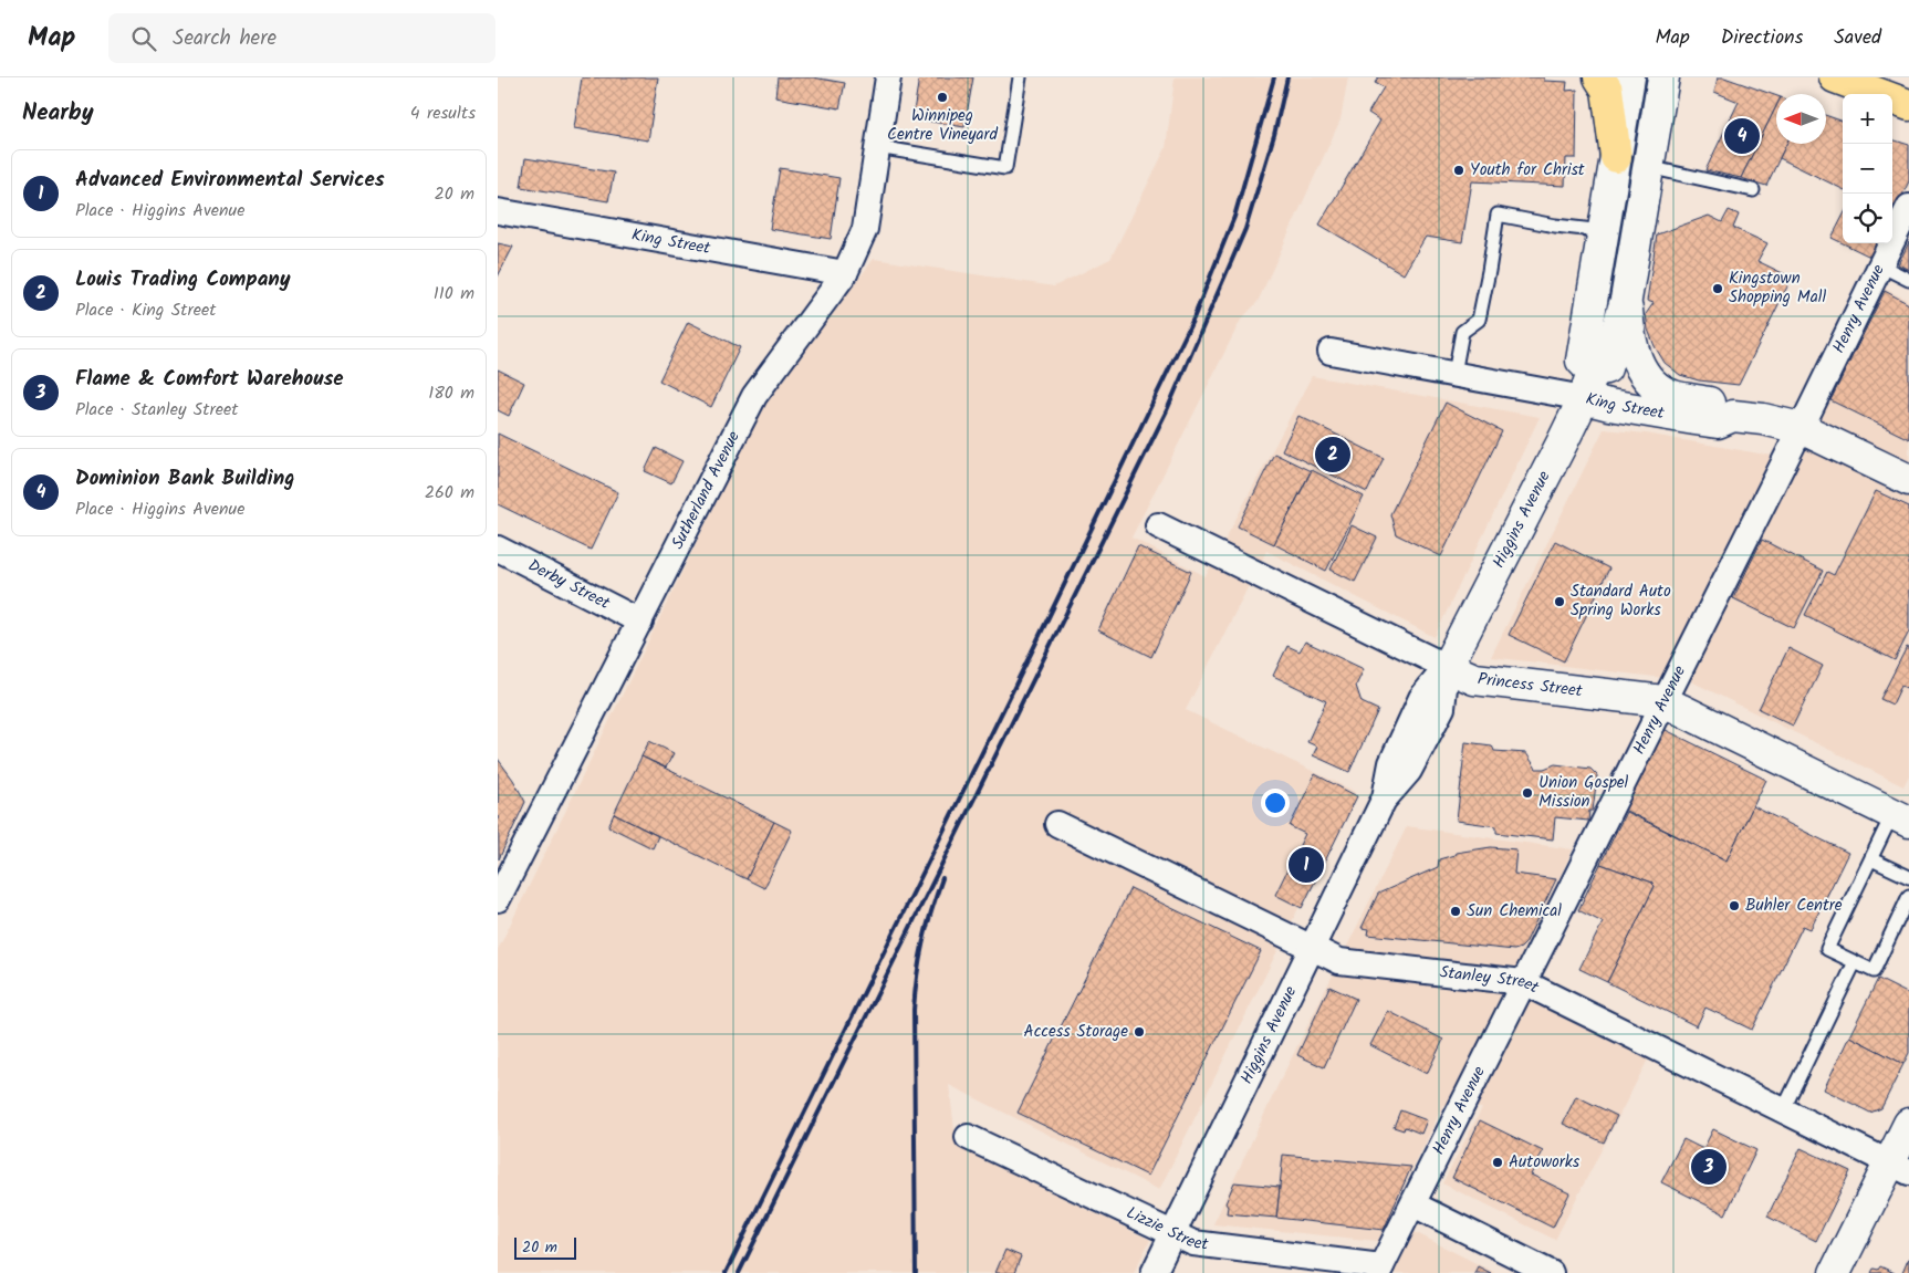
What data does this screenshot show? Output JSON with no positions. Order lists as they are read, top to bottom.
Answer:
{
  "streets": {
    "main road": ["King Street", "Higgins Avenue", "Princess Street"],
    "street": [
      "Henry Avenue",
      "Sutherland Avenue",
      "Derby Street",
      "Stanley Street",
      "Lizzie Street"
    ]
  },
  "crossings": [
    ["King Street", "Henry Avenue"],
    ["King Street", "Sutherland Avenue"],
    ["King Street", "Higgins Avenue"],
    ["Henry Avenue", "Princess Street"],
    ["Henry Avenue", "Stanley Street"],
    ["Henry Avenue", "Lizzie Street"],
    ["Sutherland Avenue", "Derby Street"],
    ["Higgins Avenue", "Princess Street"],
    ["Higgins Avenue", "Stanley Street"],
    ["Higgins Avenue", "Lizzie Street"]
  ],
  "places": [
    "Winnipeg Centre Vineyard",
    "Youth for Christ",
    "Kingstown Shopping Mall",
    "Standard Auto Spring Works",
    "Union Gospel Mission",
    "Buhler Centre",
    "Sun Chemical",
    "Access Storage",
    "Autoworks"
  ],
  "scale_bar": "20 m",
  "north": "left",
  "page": {
    "header": "Map",
    "search": "Search here",
    "nav": ["Map", "Directions", "Saved"],
    "heading": ["Nearby", "4 results"],
    "map_buttons": ["+", "−"],
    "pins": [
      "4",
      "2",
      "1",
      "3"
    ],
    "list": [
      {
        "mark": "1",
        "name": "Advanced Environmental Services",
        "note": "Place · Higgins Avenue",
        "value": "20 m"
      },
      {
        "mark": "2",
        "name": "Louis Trading Company",
        "note": "Place · King Street",
        "value": "110 m"
      },
      {
        "mark": "3",
        "name": "Flame & Comfort Warehouse",
        "note": "Place · Stanley Street",
        "value": "180 m"
      },
      {
        "mark": "4",
        "name": "Dominion Bank Building",
        "note": "Place · Higgins Avenue",
        "value": "260 m"
      }
    ],
    "scale": "20 m"
  }
}
